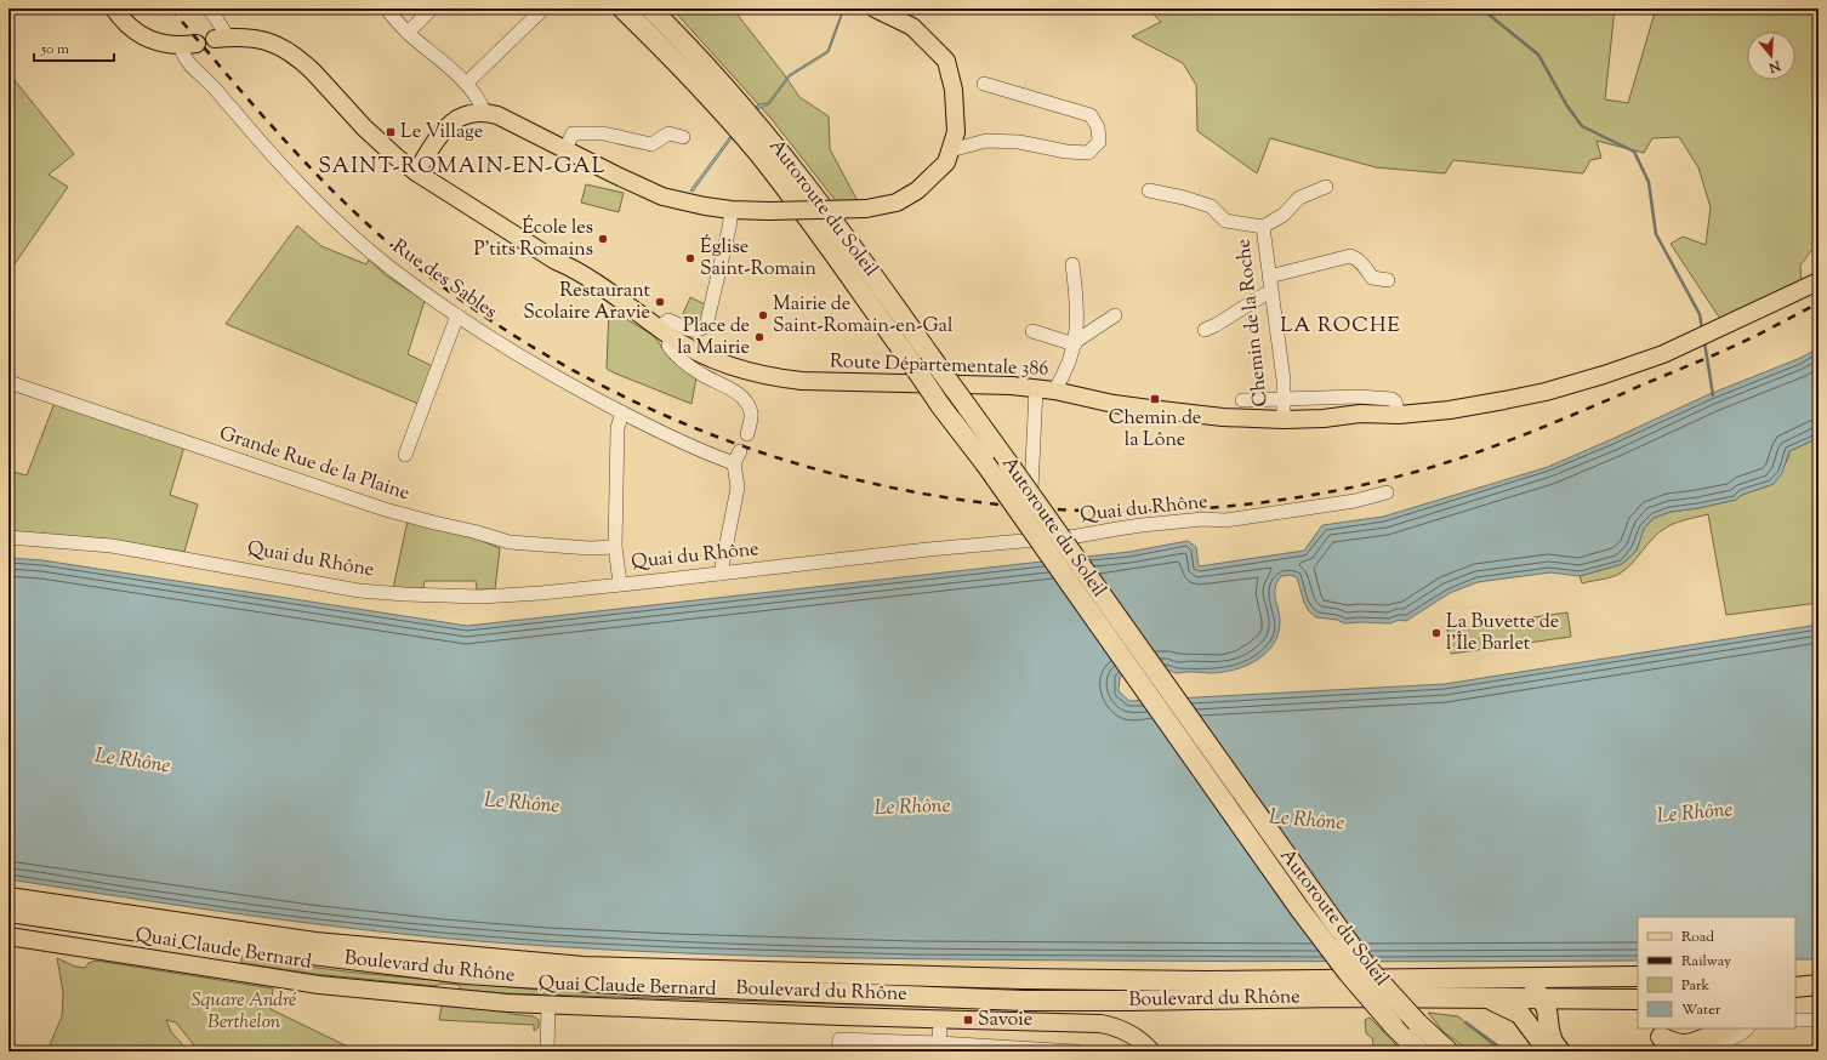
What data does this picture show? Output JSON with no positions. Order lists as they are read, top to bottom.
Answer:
{
  "streets": {
    "highway": ["Autoroute du Soleil", "Boulevard du Rhône"],
    "main road": ["Route Départementale 386", "Quai Claude Bernard"],
    "street": [
      "Rue des Sables",
      "Chemin de la Roche",
      "Grande Rue de la Plaine",
      "Quai du Rhône"
    ]
  },
  "crossings": [
    ["Rue des Sables", "Quai du Rhône"],
    ["Chemin de la Roche", "Route Départementale 386"]
  ],
  "districts": ["SAINT-ROMAIN-EN-GAL", "LA ROCHE"],
  "water": ["Le Rhône"],
  "parks": ["Square André Berthelon"],
  "places": {
    "transit": ["Le Village", "Chemin de la Lône", "Savoie"],
    "other": [
      "École les P'tits Romains",
      "Église Saint-Romain",
      "Restaurant Scolaire Aravie",
      "Mairie de Saint-Romain-en-Gal",
      "Place de la Mairie",
      "La Buvette de l'Île Barlet"
    ]
  },
  "legend": [
    "Road",
    "Railway",
    "Park",
    "Water"
  ],
  "scale_bar": "50 m",
  "north": "bottom"
}
